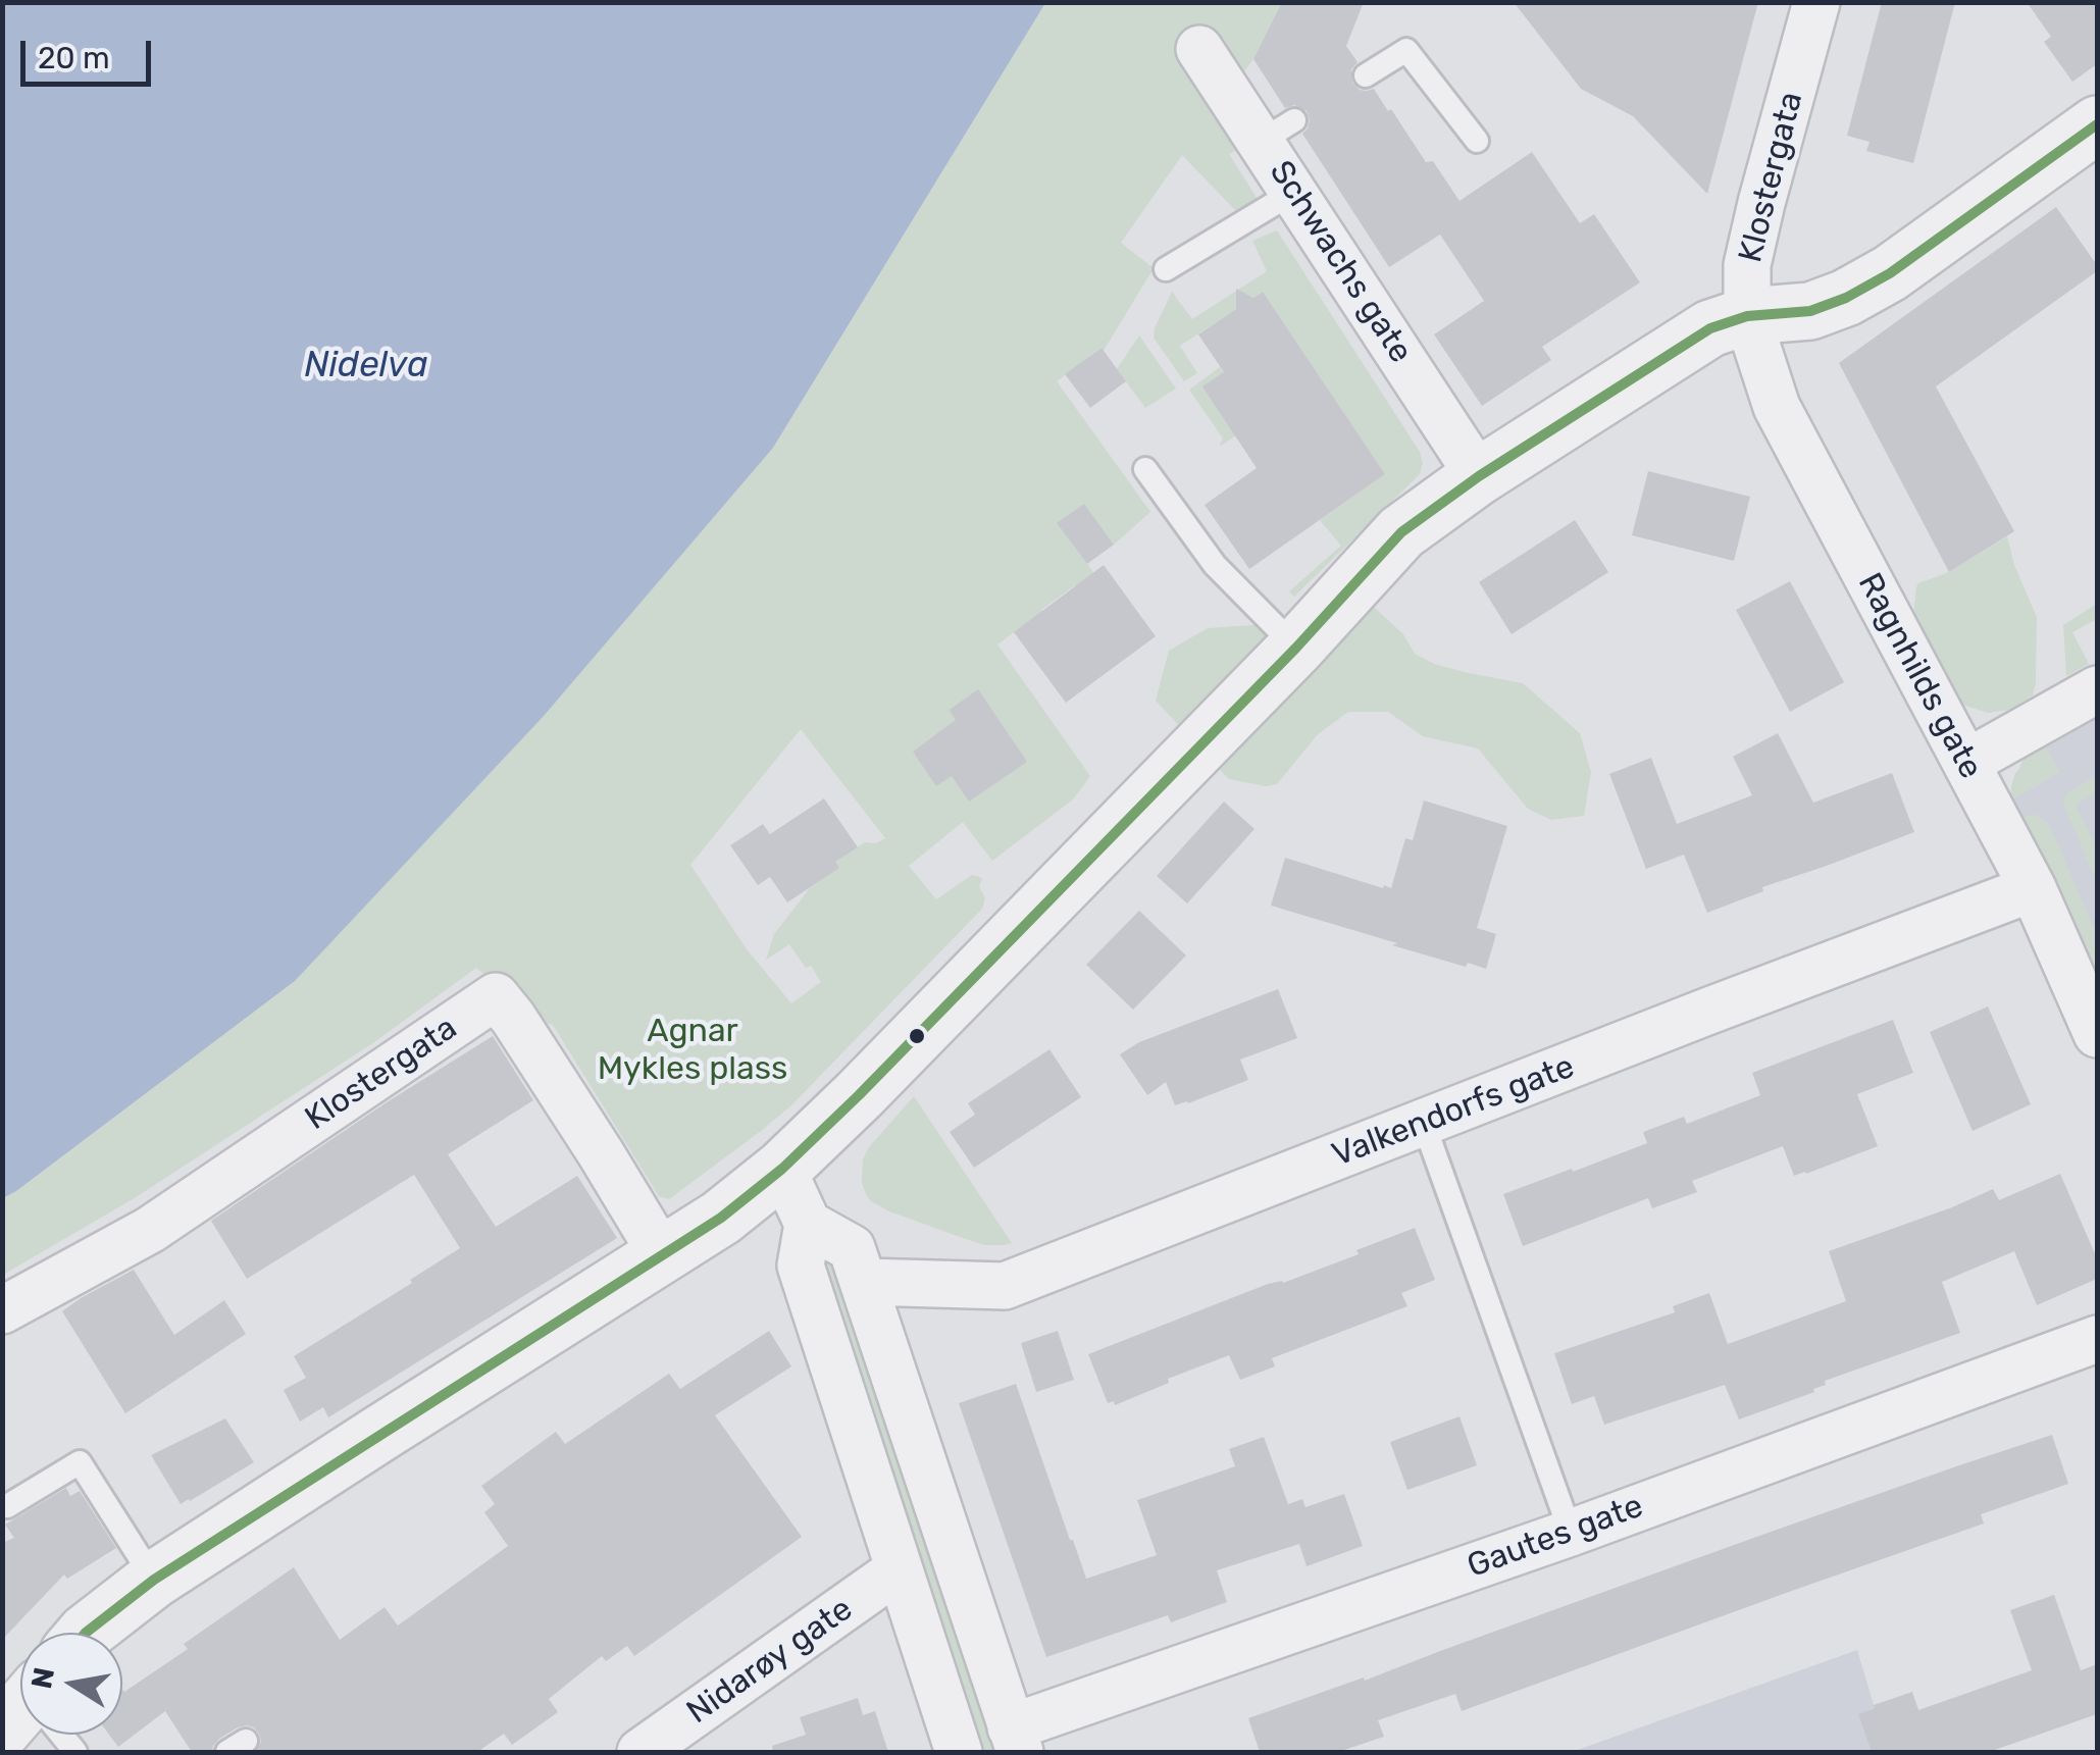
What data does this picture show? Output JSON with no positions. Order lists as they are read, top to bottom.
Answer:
{
  "streets": {
    "street": [
      "Klostergata",
      "Schwachs gate",
      "Ragnhilds gate",
      "Valkendorfs gate",
      "Gautes gate",
      "Nidarøy gate"
    ]
  },
  "crossings": [
    ["Klostergata", "Ragnhilds gate"],
    ["Ragnhilds gate", "Valkendorfs gate"]
  ],
  "water": ["Nidelva"],
  "parks": ["Agnar Mykles plass"],
  "scale_bar": "20 m",
  "north": "left"
}
